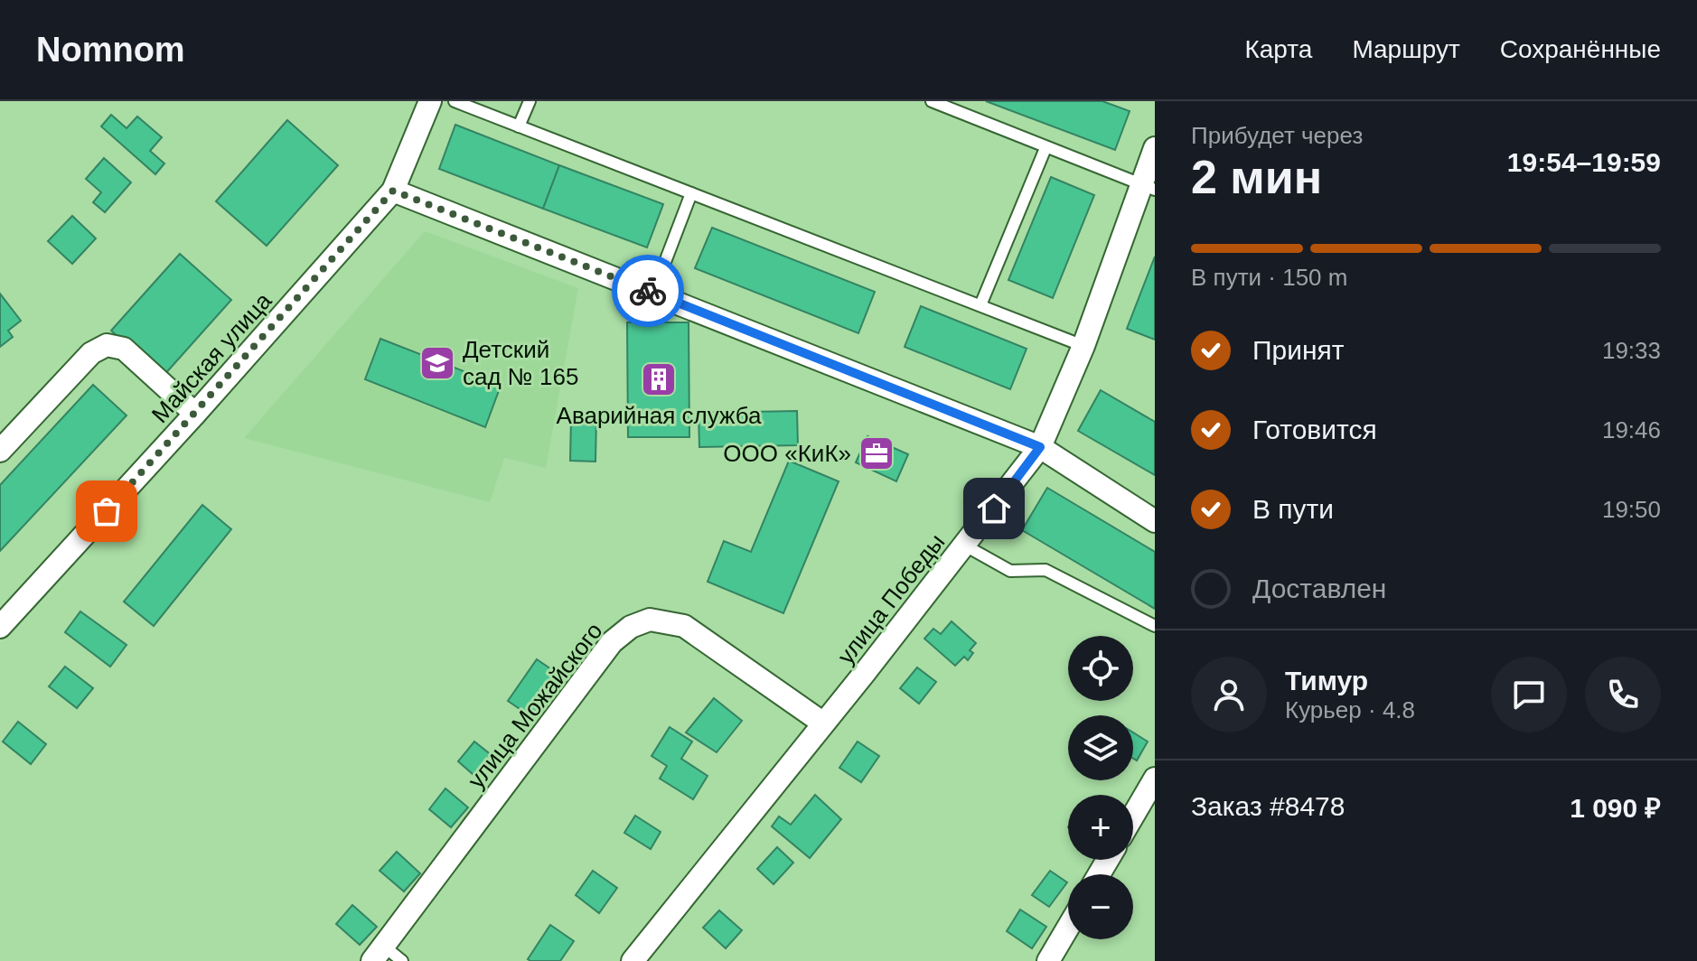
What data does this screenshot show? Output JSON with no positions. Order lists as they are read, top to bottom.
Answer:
{
  "streets": {
    "street": ["Майская улица", "улица Победы", "улица Можайского"]
  },
  "crossings": [
    ["улица Победы", "улица Можайского"]
  ],
  "places": {
    "school or university": ["Детский сад № 165"],
    "building": ["Аварийная служба"],
    "office": ["ООО «КиК»"]
  },
  "page": {
    "header": "Nomnom",
    "nav": ["Карта", "Маршрут", "Сохранённые"],
    "heading": ["2 мин", "Прибудет через", "19:54–19:59"],
    "panel": [
      "Тимур",
      "Курьер · 4.8",
      "Заказ #8478",
      "1 090 ₽"
    ],
    "bar": "В пути · 150 m",
    "list": [
      ["Принят", "19:33"],
      ["Готовится", "19:46"],
      ["В пути", "19:50"],
      "Доставлен"
    ],
    "map_buttons": ["+", "−"]
  }
}
